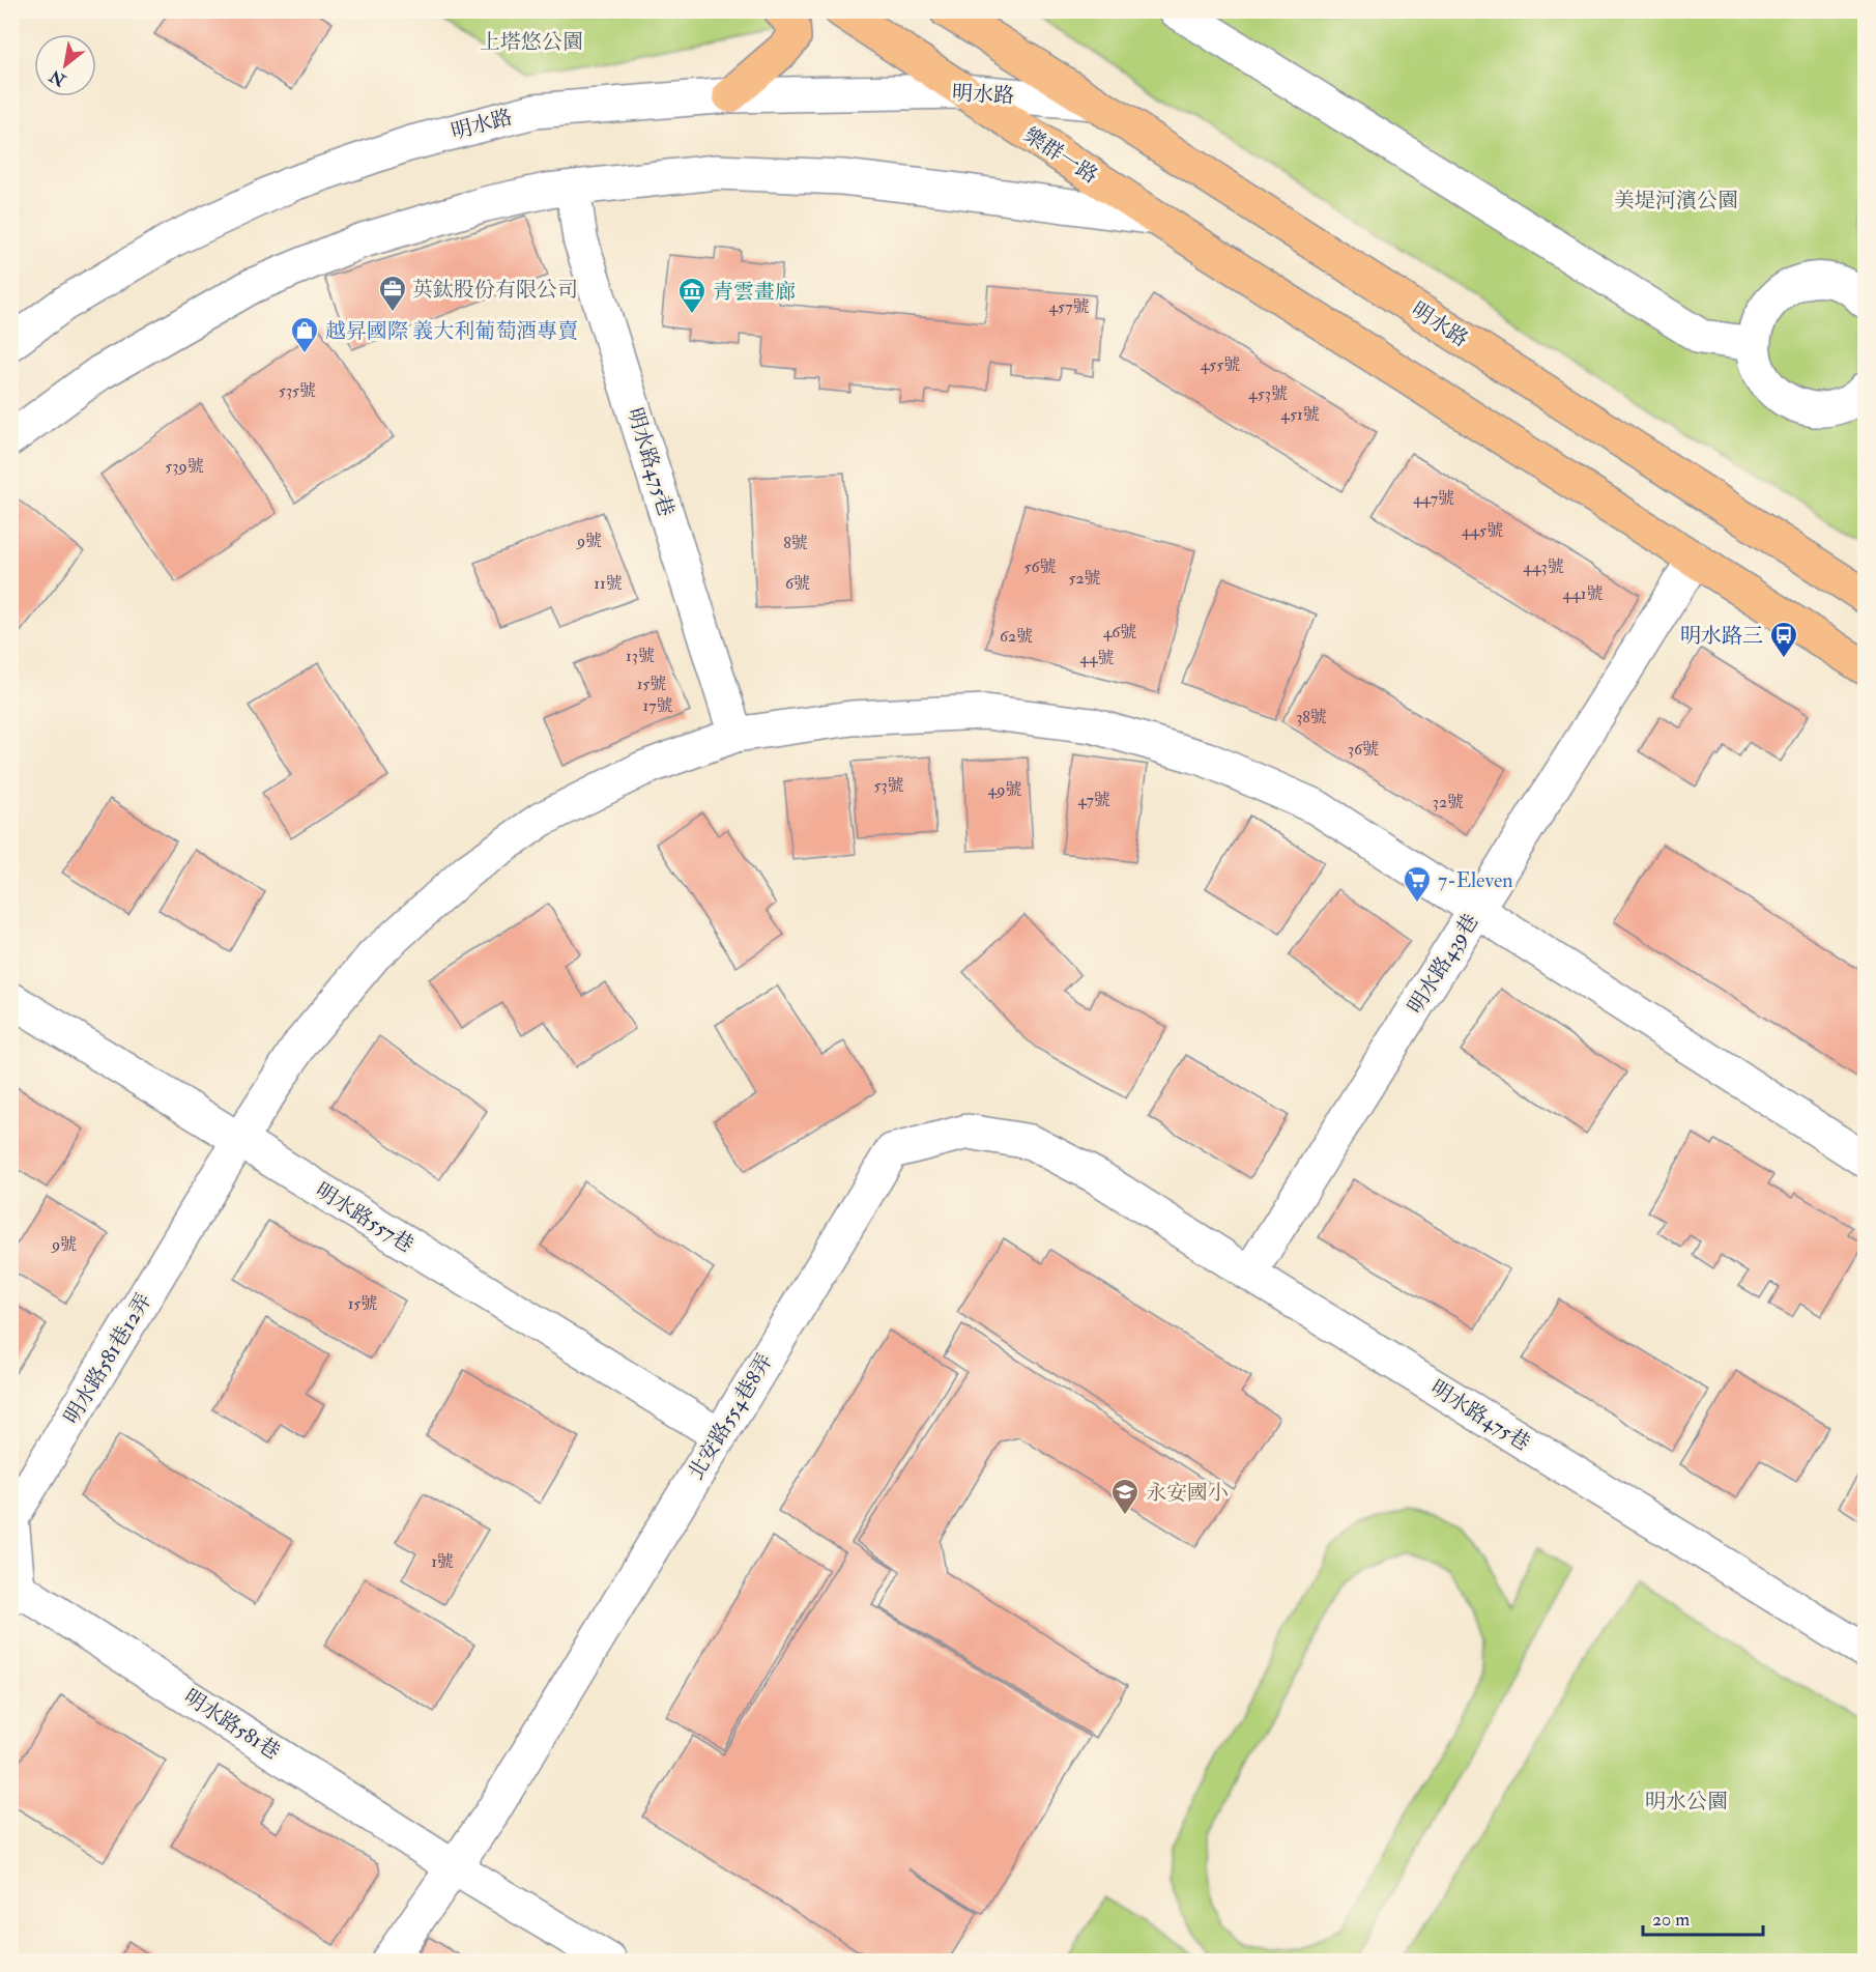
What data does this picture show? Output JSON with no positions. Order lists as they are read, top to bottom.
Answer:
{
  "streets": {
    "main road": ["明水路", "樂群一路"],
    "street": [
      "明水路475巷",
      "明水路439巷",
      "明水路557巷",
      "明水路581巷12弄",
      "北安路554巷8弄",
      "明水路581巷"
    ]
  },
  "crossings": [
    ["明水路", "樂群一路"],
    ["明水路475巷", "明水路439巷"],
    ["明水路475巷", "明水路581巷12弄"],
    ["明水路475巷", "北安路554巷8弄"],
    ["明水路439巷", "明水路581巷12弄"],
    ["明水路557巷", "明水路581巷12弄"],
    ["明水路557巷", "北安路554巷8弄"],
    ["明水路581巷12弄", "明水路581巷"],
    ["北安路554巷8弄", "明水路581巷"]
  ],
  "parks": ["上塔悠公園", "美堤河濱公園", "明水公園"],
  "places": {
    "office": ["英鈦股份有限公司"],
    "museum": ["青雲畫廊"],
    "shop": ["越昇國際 義大利葡萄酒專賣"],
    "bus stop": ["明水路三"],
    "supermarket": ["7-Eleven"],
    "school or university": ["永安國小"]
  },
  "house_numbers": [
    "457號",
    "455號",
    "535號",
    "453號",
    "451號",
    "539號",
    "447號",
    "445號",
    "9號",
    "8號",
    "56號",
    "443號",
    "52號",
    "11號",
    "6號",
    "441號",
    "46號",
    "62號",
    "13號",
    "44號",
    "15號",
    "17號",
    "38號",
    "36號",
    "53號",
    "49號",
    "47號",
    "32號",
    "9號",
    "15號",
    "1號"
  ],
  "scale_bar": "20 m",
  "north": "bottom left"
}
